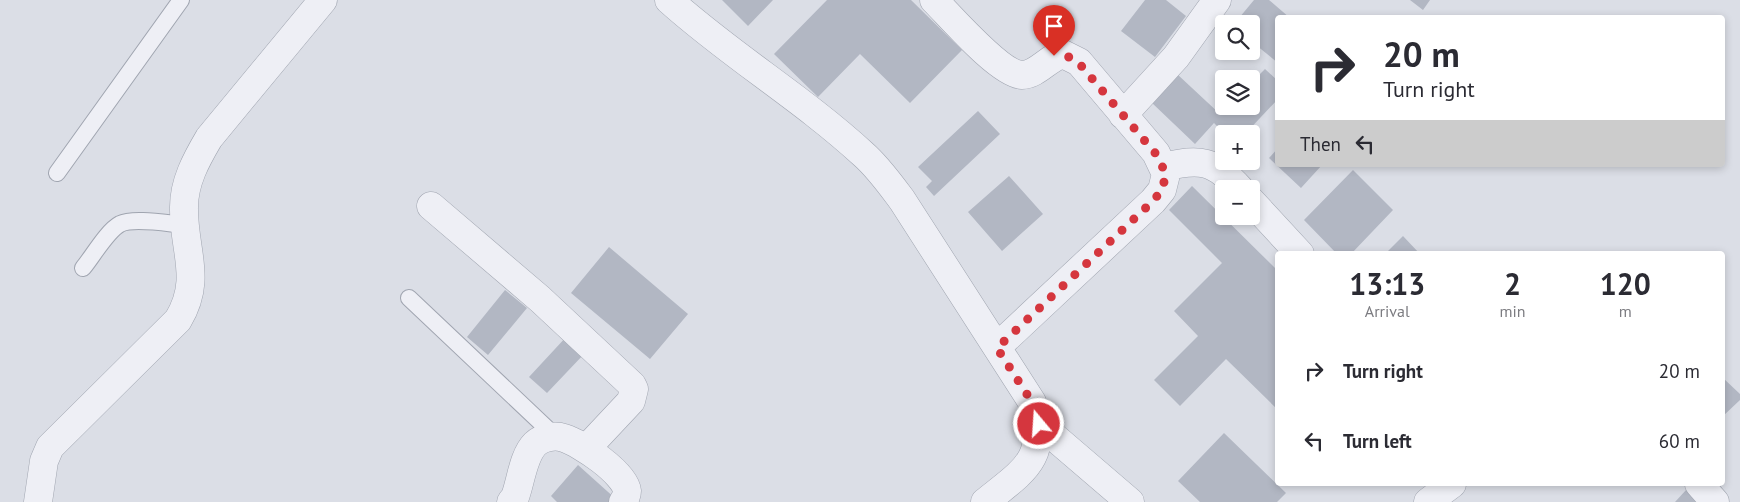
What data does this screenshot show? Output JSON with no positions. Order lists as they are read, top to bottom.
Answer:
{
  "page": {
    "map_buttons": ["+", "−"],
    "turn": ["20 m", "Turn right"],
    "then": "Then",
    "eta": [
      "13:13",
      "Arrival",
      "2",
      "min",
      "120",
      "m"
    ],
    "list": [
      {
        "name": "Turn right",
        "value": "20 m"
      },
      {
        "name": "Turn left",
        "value": "60 m"
      }
    ]
  }
}
